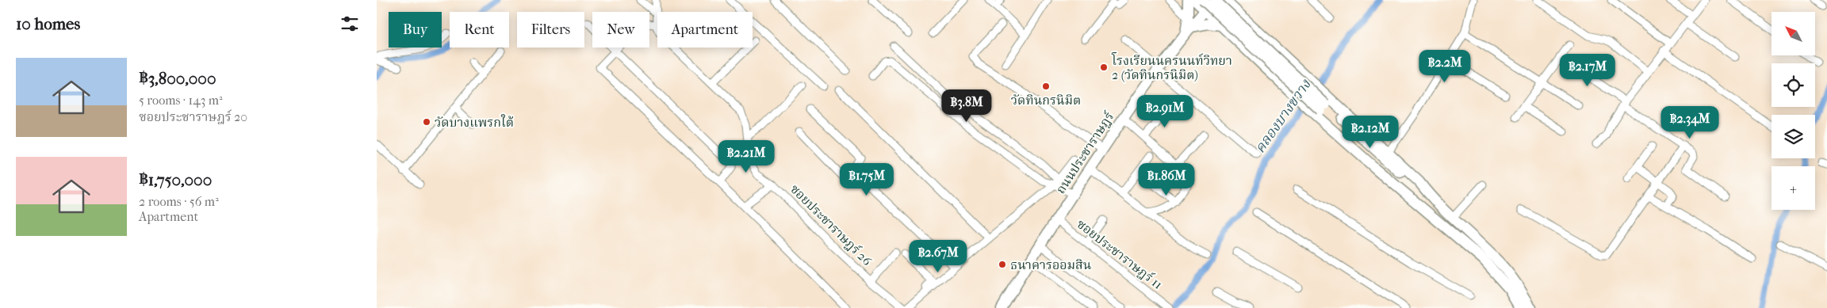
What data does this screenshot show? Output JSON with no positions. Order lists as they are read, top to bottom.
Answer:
{
  "streets": {
    "main road": ["ถนนประชาราษฎร์"],
    "street": ["ซอยประชาราษฎร์ 26", "ซอยประชาราษฎร์ 11"]
  },
  "crossings": [
    ["ถนนประชาราษฎร์", "ซอยประชาราษฎร์ 11"]
  ],
  "water": ["คลองบางขวาง"],
  "places": [
    "โรงเรียนนครนนท์วิทยา 2 (วัดทินกรนิมิต)",
    "วัดทินกรนิมิต",
    "วัดบางแพรกใต้",
    "ธนาคารออมสิน"
  ],
  "north": "top left",
  "page": {
    "heading": "10 homes",
    "map_buttons": "+",
    "chip": [
      "Buy",
      "Rent",
      "Filters",
      "New",
      "Apartment"
    ],
    "list": [
      {
        "name": "฿3,800,000",
        "note": "5 rooms · 143 m² · ซอยประชาราษฎร์ 20"
      },
      {
        "name": "฿1,750,000",
        "note": "2 rooms · 56 m² · Apartment"
      }
    ],
    "price": [
      "฿2.2M",
      "฿2.17M",
      "฿3.8M",
      "฿2.91M",
      "฿2.34M",
      "฿2.12M",
      "฿2.21M",
      "฿1.75M",
      "฿1.86M",
      "฿2.67M"
    ]
  }
}
